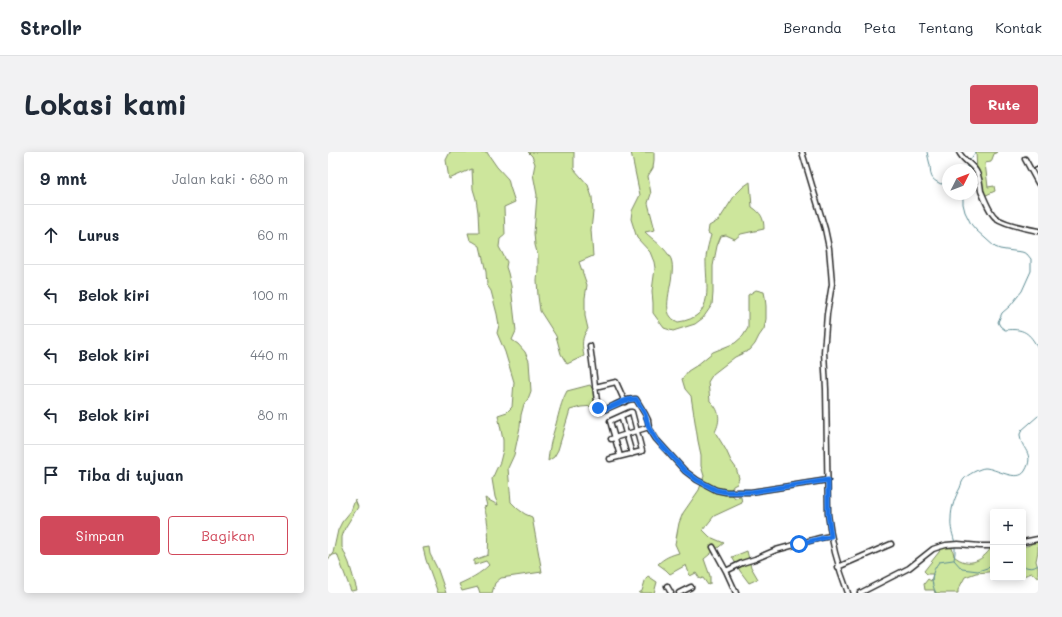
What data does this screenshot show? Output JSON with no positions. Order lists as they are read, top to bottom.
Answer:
{
  "north": "top right",
  "page": {
    "header": "Strollr",
    "nav": [
      "Beranda",
      "Peta",
      "Tentang",
      "Kontak"
    ],
    "buttons": [
      "Rute",
      ["Simpan", "Bagikan"]
    ],
    "title": "Lokasi kami",
    "heading": ["9 mnt", "Jalan kaki · 680 m"],
    "list": [
      ["Lurus", "60 m"],
      ["Belok kiri", "100 m"],
      ["Belok kiri", "440 m"],
      ["Belok kiri", "80 m"],
      "Tiba di tujuan"
    ],
    "map_buttons": ["+", "−"]
  }
}
